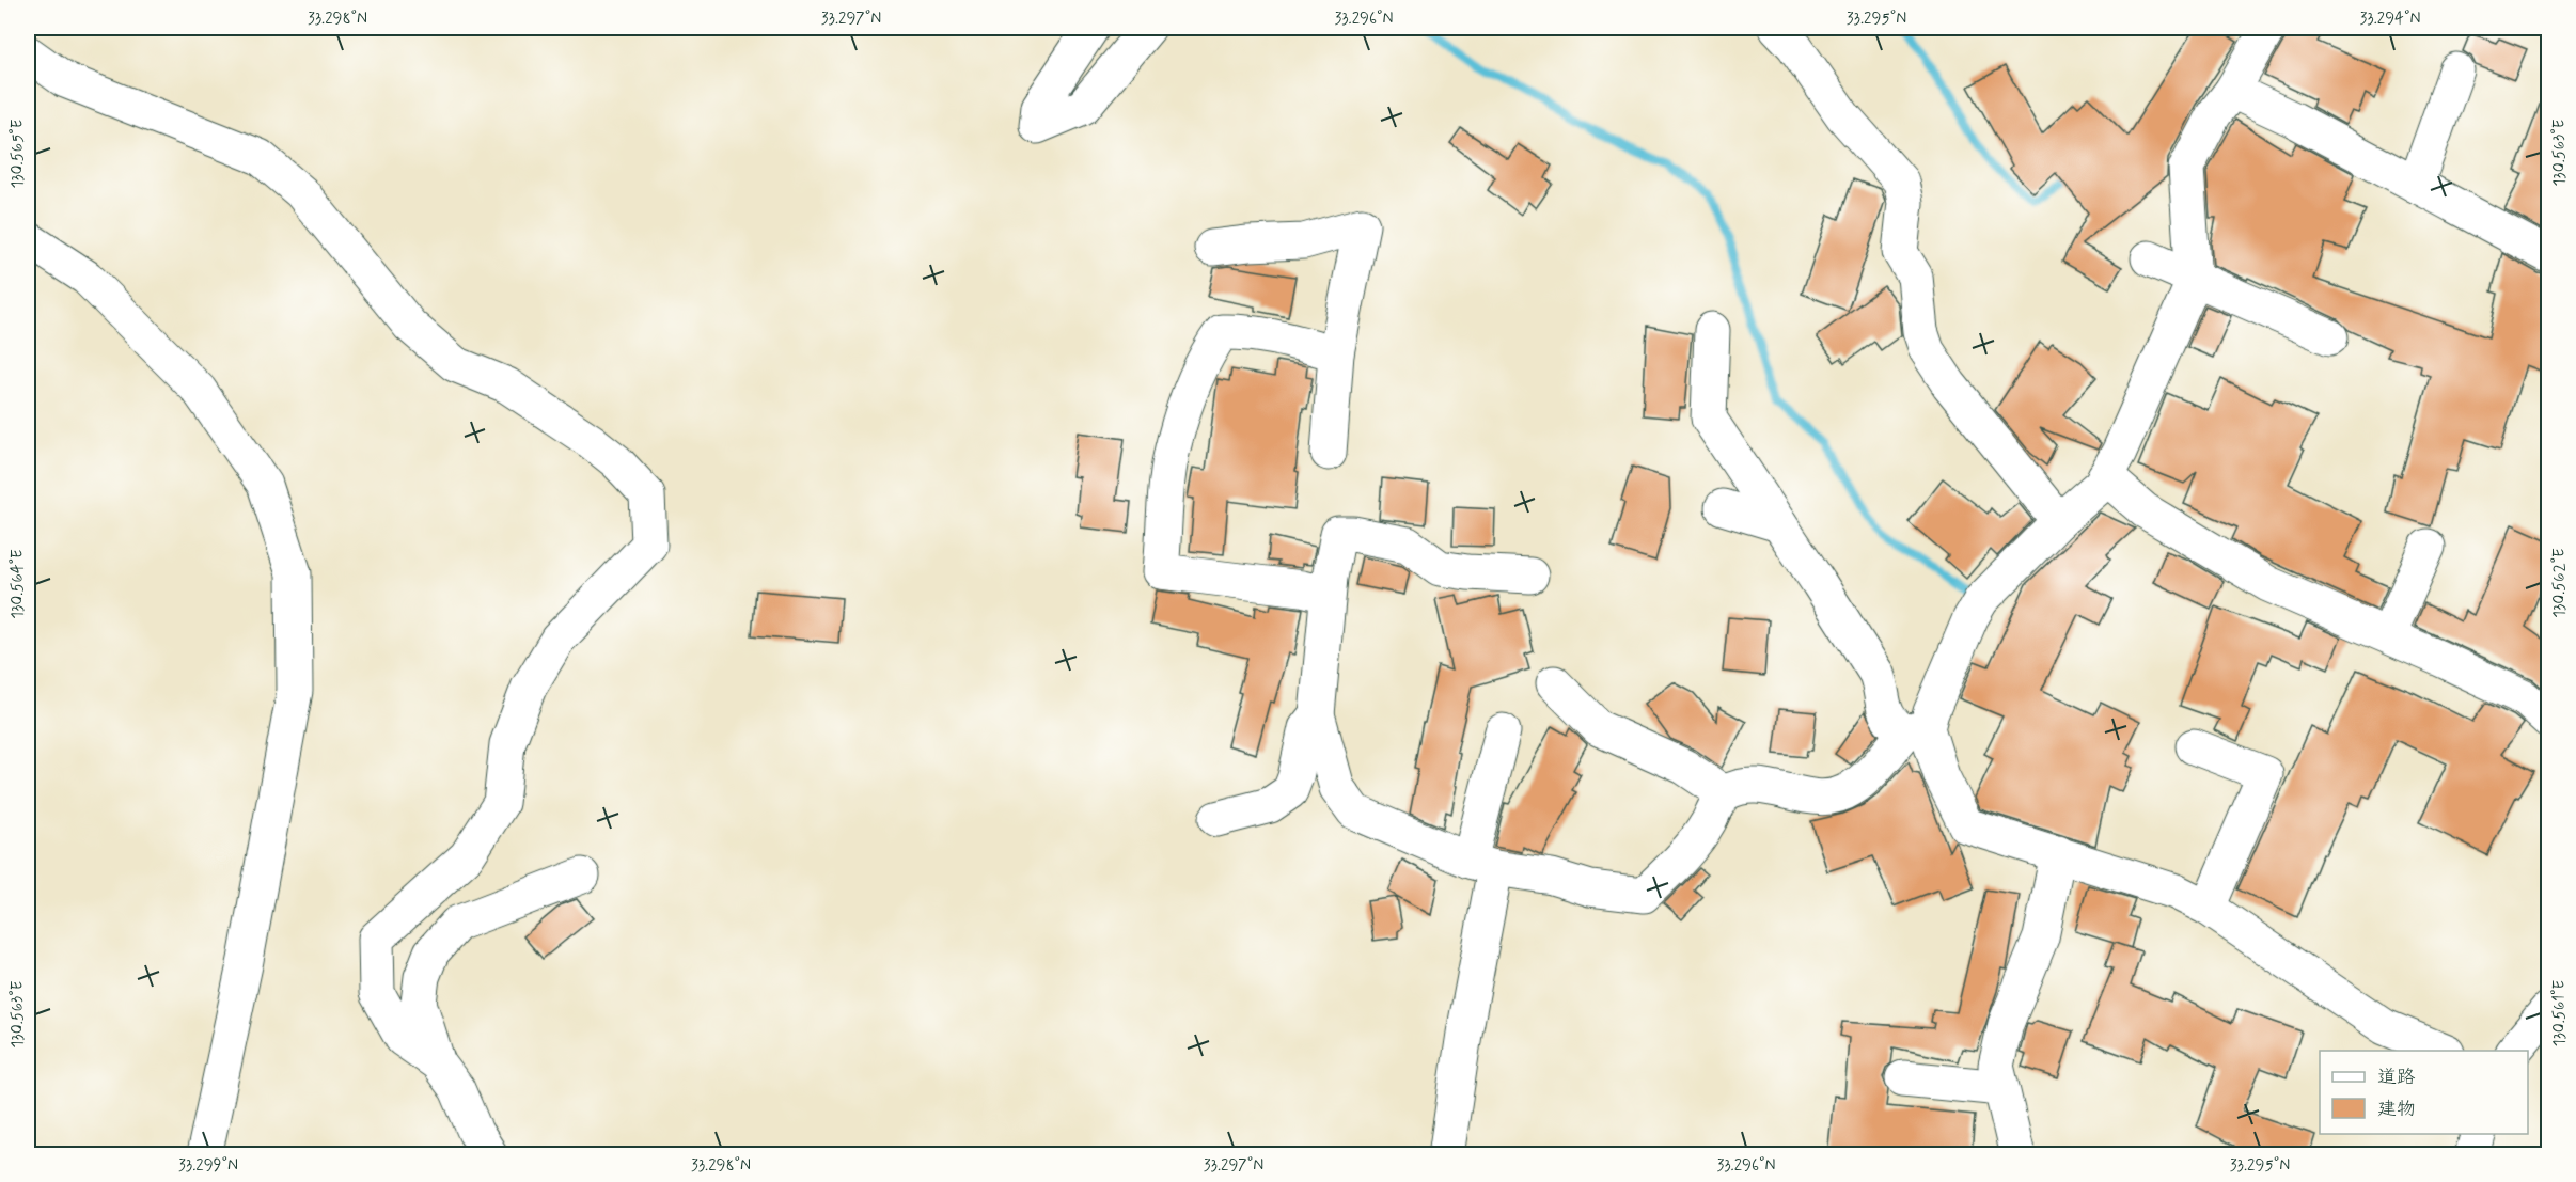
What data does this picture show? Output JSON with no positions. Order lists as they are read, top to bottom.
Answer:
{
  "legend": ["道路", "建物"],
  "coordinates": [
    "33.298°N",
    "33.297°N",
    "33.296°N",
    "33.295°N",
    "33.294°N",
    "130.563°E",
    "130.565°E",
    "130.562°E",
    "130.564°E",
    "130.561°E",
    "33.299°N"
  ]
}
